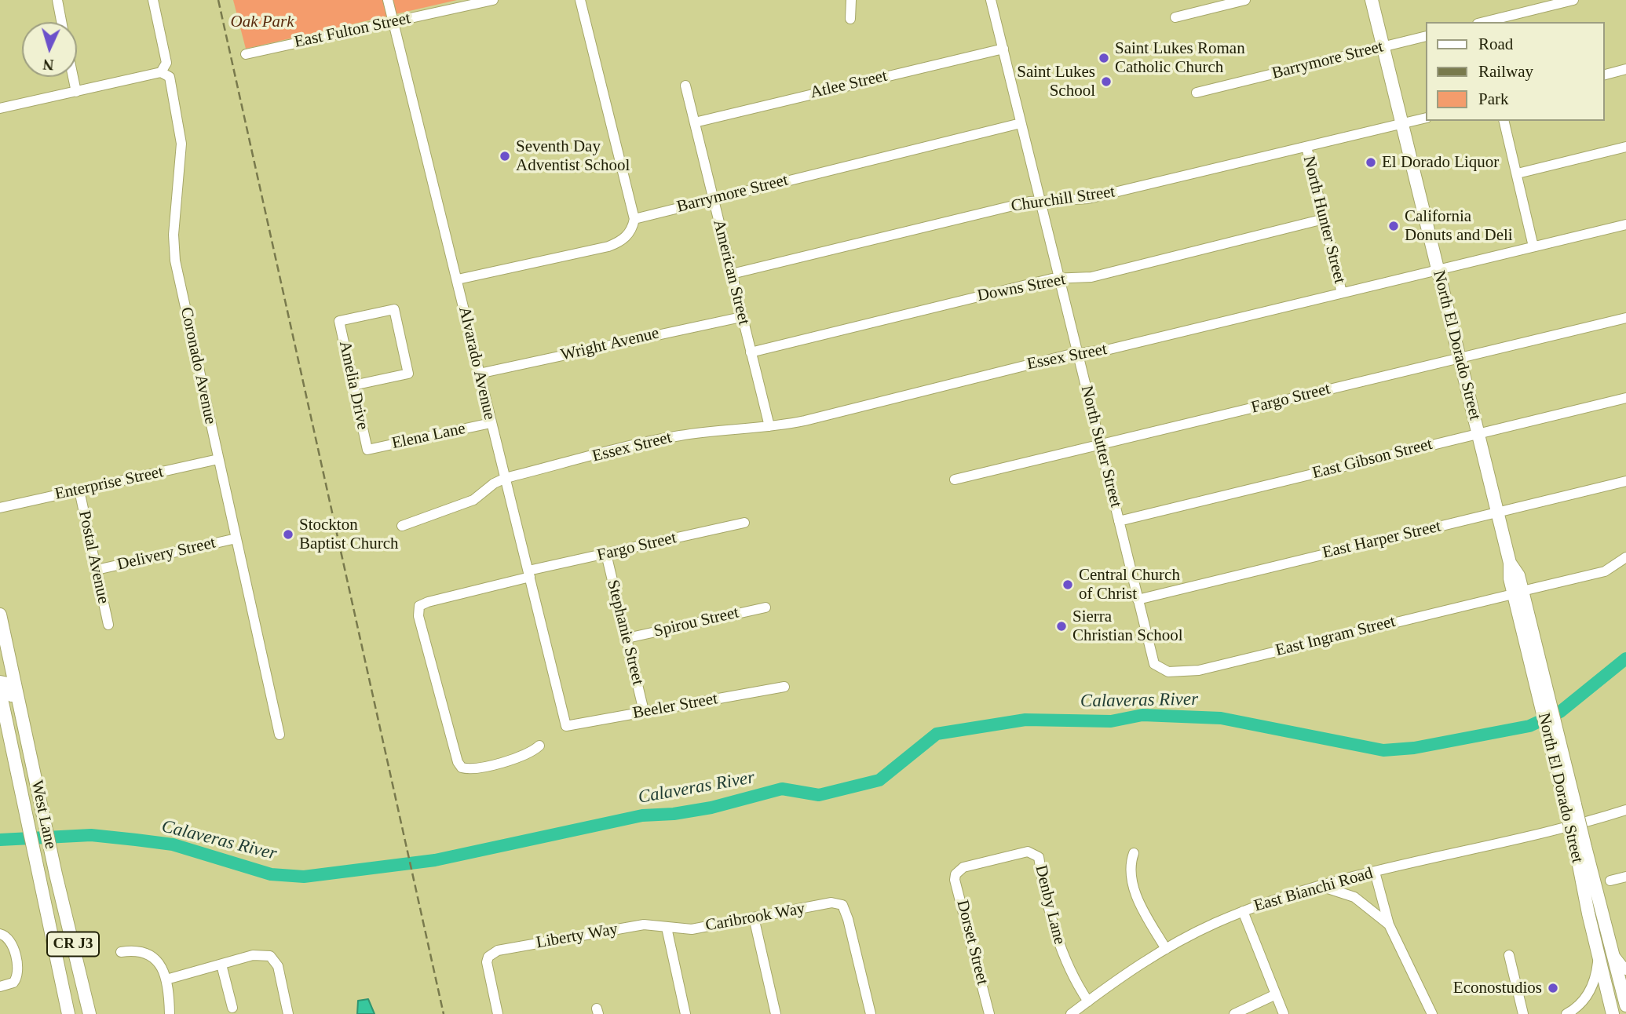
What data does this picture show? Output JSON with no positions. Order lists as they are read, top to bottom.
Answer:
{
  "streets": {
    "main road": ["North El Dorado Street", "West Lane", "CR J3"],
    "street": [
      "East Fulton Street",
      "Barrymore Street",
      "Atlee Street",
      "Churchill Street",
      "North Hunter Street",
      "American Street",
      "Downs Street",
      "Wright Avenue",
      "Essex Street",
      "Alvarado Avenue",
      "Coronado Avenue",
      "Amelia Drive",
      "Fargo Street",
      "Elena Lane",
      "North Sutter Street",
      "East Gibson Street",
      "Enterprise Street",
      "East Harper Street",
      "Delivery Street",
      "Postal Avenue",
      "Spirou Street",
      "Stephanie Street",
      "East Ingram Street",
      "Beeler Street",
      "East Bianchi Road",
      "Denby Lane",
      "Caribrook Way",
      "Liberty Way",
      "Dorset Street"
    ]
  },
  "crossings": [
    ["East Fulton Street", "Alvarado Avenue"],
    ["Barrymore Street", "American Street"],
    ["Barrymore Street", "North El Dorado Street"],
    ["Barrymore Street", "North Sutter Street"],
    ["Atlee Street", "American Street"],
    ["Atlee Street", "North Sutter Street"],
    ["Churchill Street", "North Hunter Street"],
    ["Churchill Street", "American Street"],
    ["Churchill Street", "North El Dorado Street"],
    ["Churchill Street", "North Sutter Street"],
    ["North Hunter Street", "Downs Street"],
    ["North Hunter Street", "Essex Street"],
    ["American Street", "Downs Street"],
    ["American Street", "Wright Avenue"],
    ["American Street", "Essex Street"],
    ["Downs Street", "North Sutter Street"],
    ["Wright Avenue", "Alvarado Avenue"],
    ["North El Dorado Street", "Essex Street"],
    ["North El Dorado Street", "Fargo Street"],
    ["North El Dorado Street", "East Gibson Street"],
    ["North El Dorado Street", "East Harper Street"],
    ["North El Dorado Street", "East Ingram Street"],
    ["Essex Street", "Alvarado Avenue"],
    ["Essex Street", "North Sutter Street"],
    ["Alvarado Avenue", "Fargo Street"],
    ["Alvarado Avenue", "Elena Lane"],
    ["Alvarado Avenue", "Beeler Street"],
    ["Coronado Avenue", "Enterprise Street"],
    ["Coronado Avenue", "Delivery Street"],
    ["Amelia Drive", "Elena Lane"],
    ["Fargo Street", "North Sutter Street"],
    ["Fargo Street", "Stephanie Street"],
    ["North Sutter Street", "East Gibson Street"],
    ["North Sutter Street", "East Harper Street"],
    ["North Sutter Street", "East Ingram Street"],
    ["Enterprise Street", "Postal Avenue"],
    ["Delivery Street", "Postal Avenue"],
    ["Spirou Street", "Stephanie Street"],
    ["Stephanie Street", "Beeler Street"],
    ["East Bianchi Road", "Denby Lane"],
    ["Denby Lane", "Dorset Street"],
    ["Caribrook Way", "Liberty Way"]
  ],
  "water": ["Calaveras River"],
  "parks": ["Oak Park"],
  "places": [
    "Saint Lukes Roman Catholic Church",
    "Saint Lukes School",
    "Seventh Day Adventist School",
    "El Dorado Liquor",
    "California Donuts and Deli",
    "Stockton Baptist Church",
    "Central Church of Christ",
    "Sierra Christian School",
    "Econostudios"
  ],
  "legend": ["Road", "Railway", "Park"],
  "north": "bottom"
}
